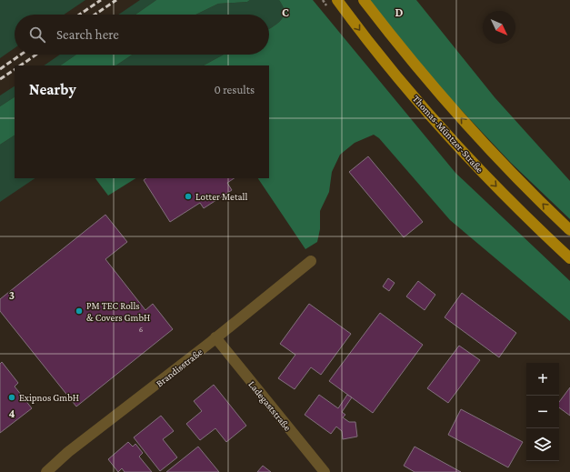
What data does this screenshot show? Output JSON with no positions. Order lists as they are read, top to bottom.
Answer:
{
  "streets": {
    "main road": ["Thomas-Müntzer-Straße"],
    "street": ["Brandisstraße", "Ladegaststraße"]
  },
  "crossings": [
    ["Brandisstraße", "Ladegaststraße"]
  ],
  "places": ["Lotter Metall", "PM TEC Rolls & Covers GmbH", "Exipnos GmbH"],
  "house_numbers": ["6"],
  "north": "bottom right",
  "page": {
    "search": "Search here",
    "heading": ["Nearby", "0 results"],
    "map_buttons": ["+", "−"]
  },
  "grid": {
    "columns": ["C", "D"],
    "rows": ["3", "4"]
  }
}
